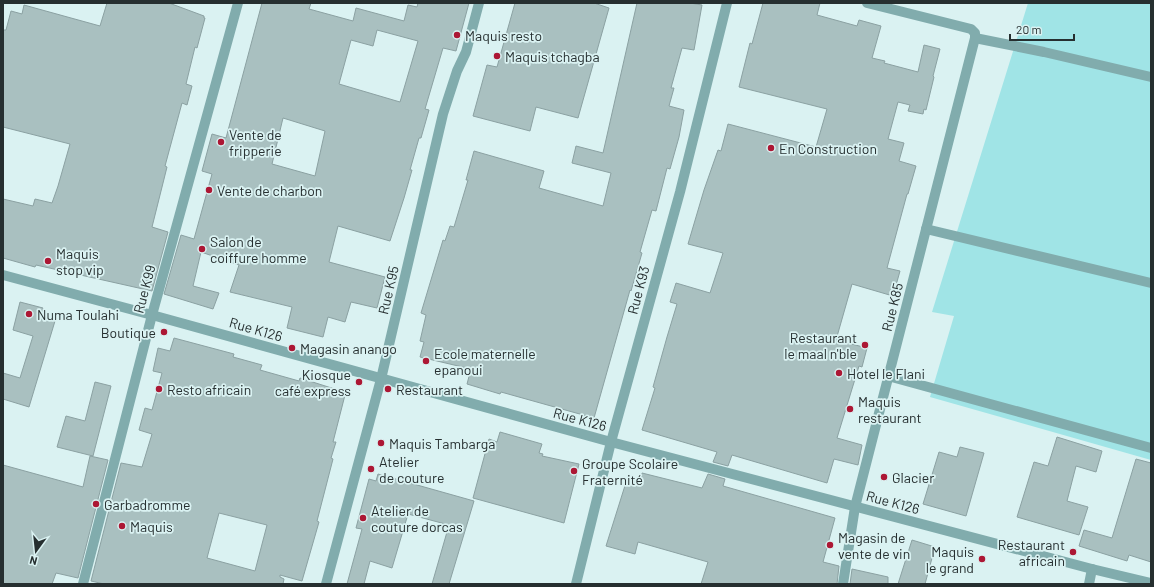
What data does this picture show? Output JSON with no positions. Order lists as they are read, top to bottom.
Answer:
{
  "streets": {
    "street": [
      "Rue K99",
      "Rue K95",
      "Rue K93",
      "Rue K85",
      "Rue K126"
    ]
  },
  "crossings": [
    ["Rue K99", "Rue K126"],
    ["Rue K95", "Rue K126"],
    ["Rue K93", "Rue K126"],
    ["Rue K85", "Rue K126"]
  ],
  "places": [
    "Maquis resto",
    "Maquis tchagba",
    "Vente de fripperie",
    "En Construction",
    "Vente de charbon",
    "Salon de coiffure homme",
    "Maquis stop vip",
    "Numa Toulahi",
    "Boutique",
    "Restaurant le maal n'ble",
    "Magasin anango",
    "Ecole maternelle epanoui",
    "Hotel le Flani",
    "Kiosque café express",
    "Resto africain",
    "Restaurant",
    "Maquis restaurant",
    "Maquis Tambarga",
    "Atelier de couture",
    "Groupe Scolaire Fraternité",
    "Glacier",
    "Garbadromme",
    "Atelier de couture dorcas",
    "Maquis",
    "Magasin de vente de vin",
    "Restaurant africain",
    "Maquis le grand"
  ],
  "scale_bar": "20 m",
  "north": "bottom"
}
